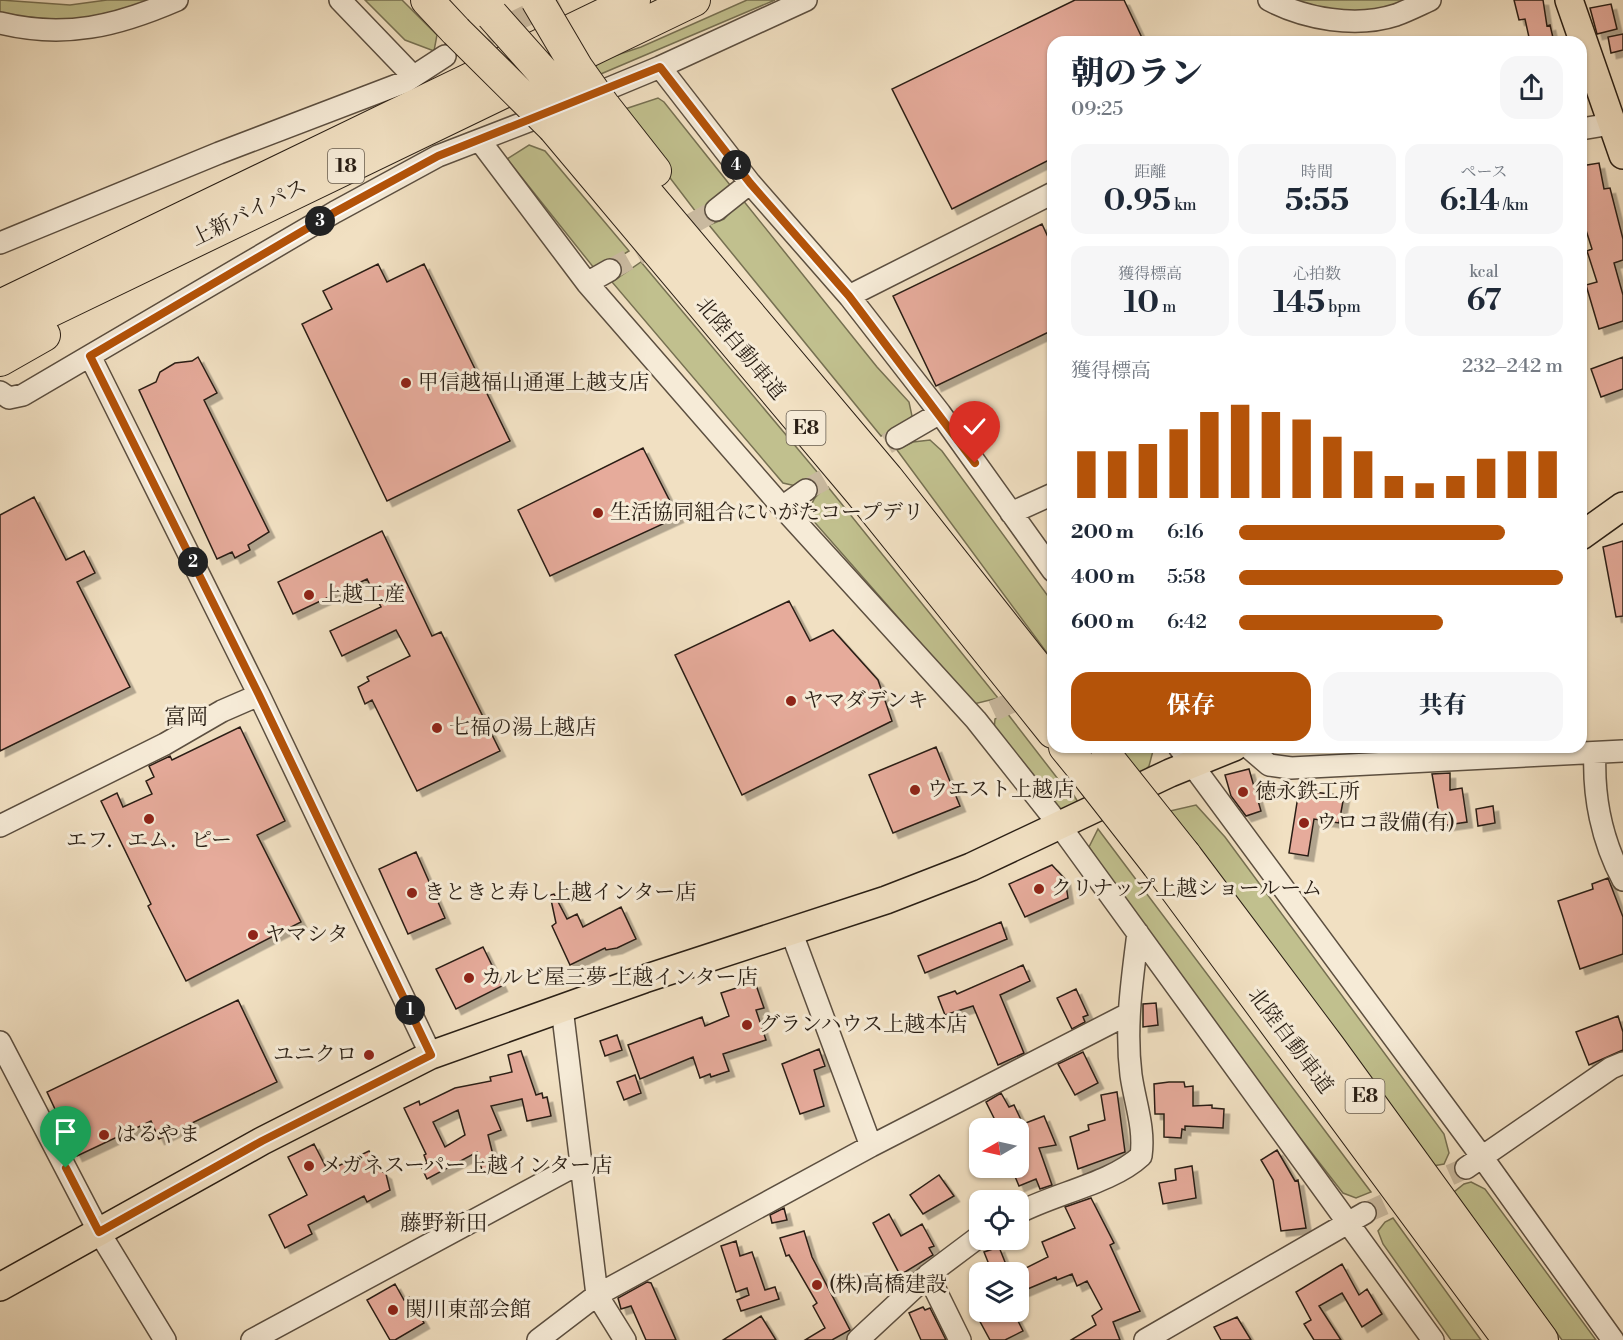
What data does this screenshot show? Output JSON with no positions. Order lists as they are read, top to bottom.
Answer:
{
  "streets": {
    "highway": [
      "18",
      "上新バイパス",
      "北陸自動車道",
      "E8"
    ]
  },
  "districts": ["富岡", "藤野新田"],
  "places": [
    "甲信越福山通運上越支店",
    "生活協同組合にいがたコープデリ",
    "上越工産",
    "ヤマダデンキ",
    "七福の湯上越店",
    "ウエスト上越店",
    "徳永鉄工所",
    "エフ．エム．ピー",
    "ウロコ設備(有)",
    "クリナップ上越ショールーム",
    "きときと寿し上越インター店",
    "ヤマシタ",
    "カルビ屋三夢 上越インター店",
    "グランハウス上越本店",
    "ユニクロ",
    "はるやま",
    "メガネスーパー上越インター店",
    "(株)高橋建設",
    "関川東部会館"
  ],
  "north": "left",
  "page": {
    "heading": ["朝のラン", "09:25"],
    "stats": [
      ["距離", "0.95 km"],
      ["時間", "5:55"],
      ["ペース", "6:14 /km"],
      ["獲得標高", "10 m"],
      ["心拍数", "145 bpm"],
      ["kcal", "67"]
    ],
    "pins": [
      "4",
      "3",
      "2",
      "1"
    ],
    "chart": ["獲得標高", "232–242 m"],
    "list": [
      {
        "name": "200 m",
        "note": "6:16"
      },
      {
        "name": "400 m",
        "note": "5:58"
      },
      {
        "name": "600 m",
        "note": "6:42"
      }
    ],
    "buttons": ["保存", "共有"]
  }
}
